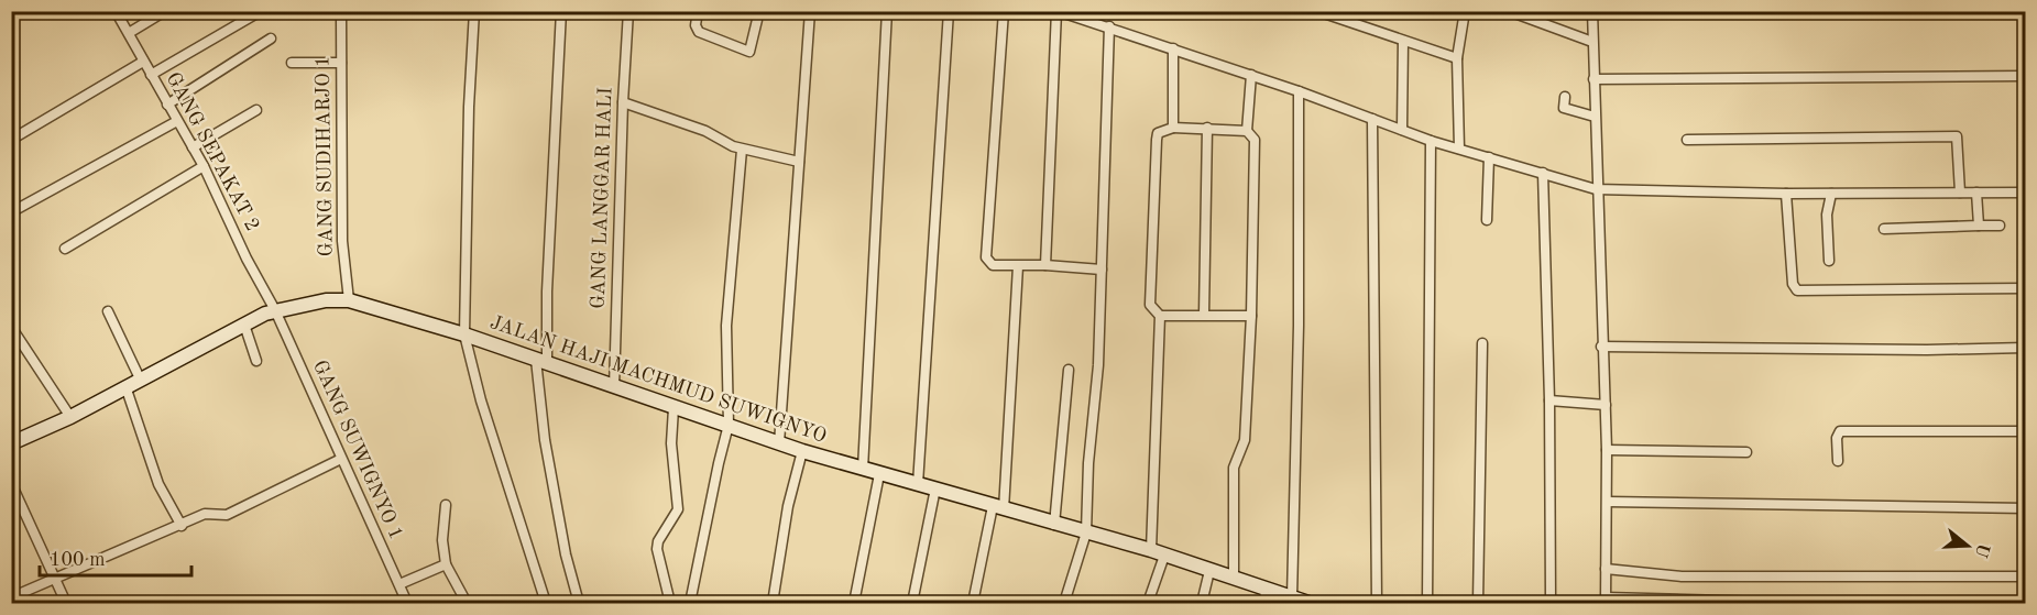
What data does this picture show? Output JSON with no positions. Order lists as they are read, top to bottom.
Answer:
{
  "streets": {
    "street": [
      "GANG SEPAKAT 2",
      "GANG SUDIHARJO 1",
      "GANG LANGGAR HALI",
      "JALAN HAJI MACHMUD SUWIGNYO",
      "GANG SUWIGNYO 1"
    ]
  },
  "crossings": [
    ["GANG SEPAKAT 2", "JALAN HAJI MACHMUD SUWIGNYO"],
    ["GANG SEPAKAT 2", "GANG SUWIGNYO 1"],
    ["GANG SUDIHARJO 1", "JALAN HAJI MACHMUD SUWIGNYO"],
    ["GANG LANGGAR HALI", "JALAN HAJI MACHMUD SUWIGNYO"],
    ["JALAN HAJI MACHMUD SUWIGNYO", "GANG SUWIGNYO 1"]
  ],
  "scale_bar": "100 m",
  "north": "right"
}
